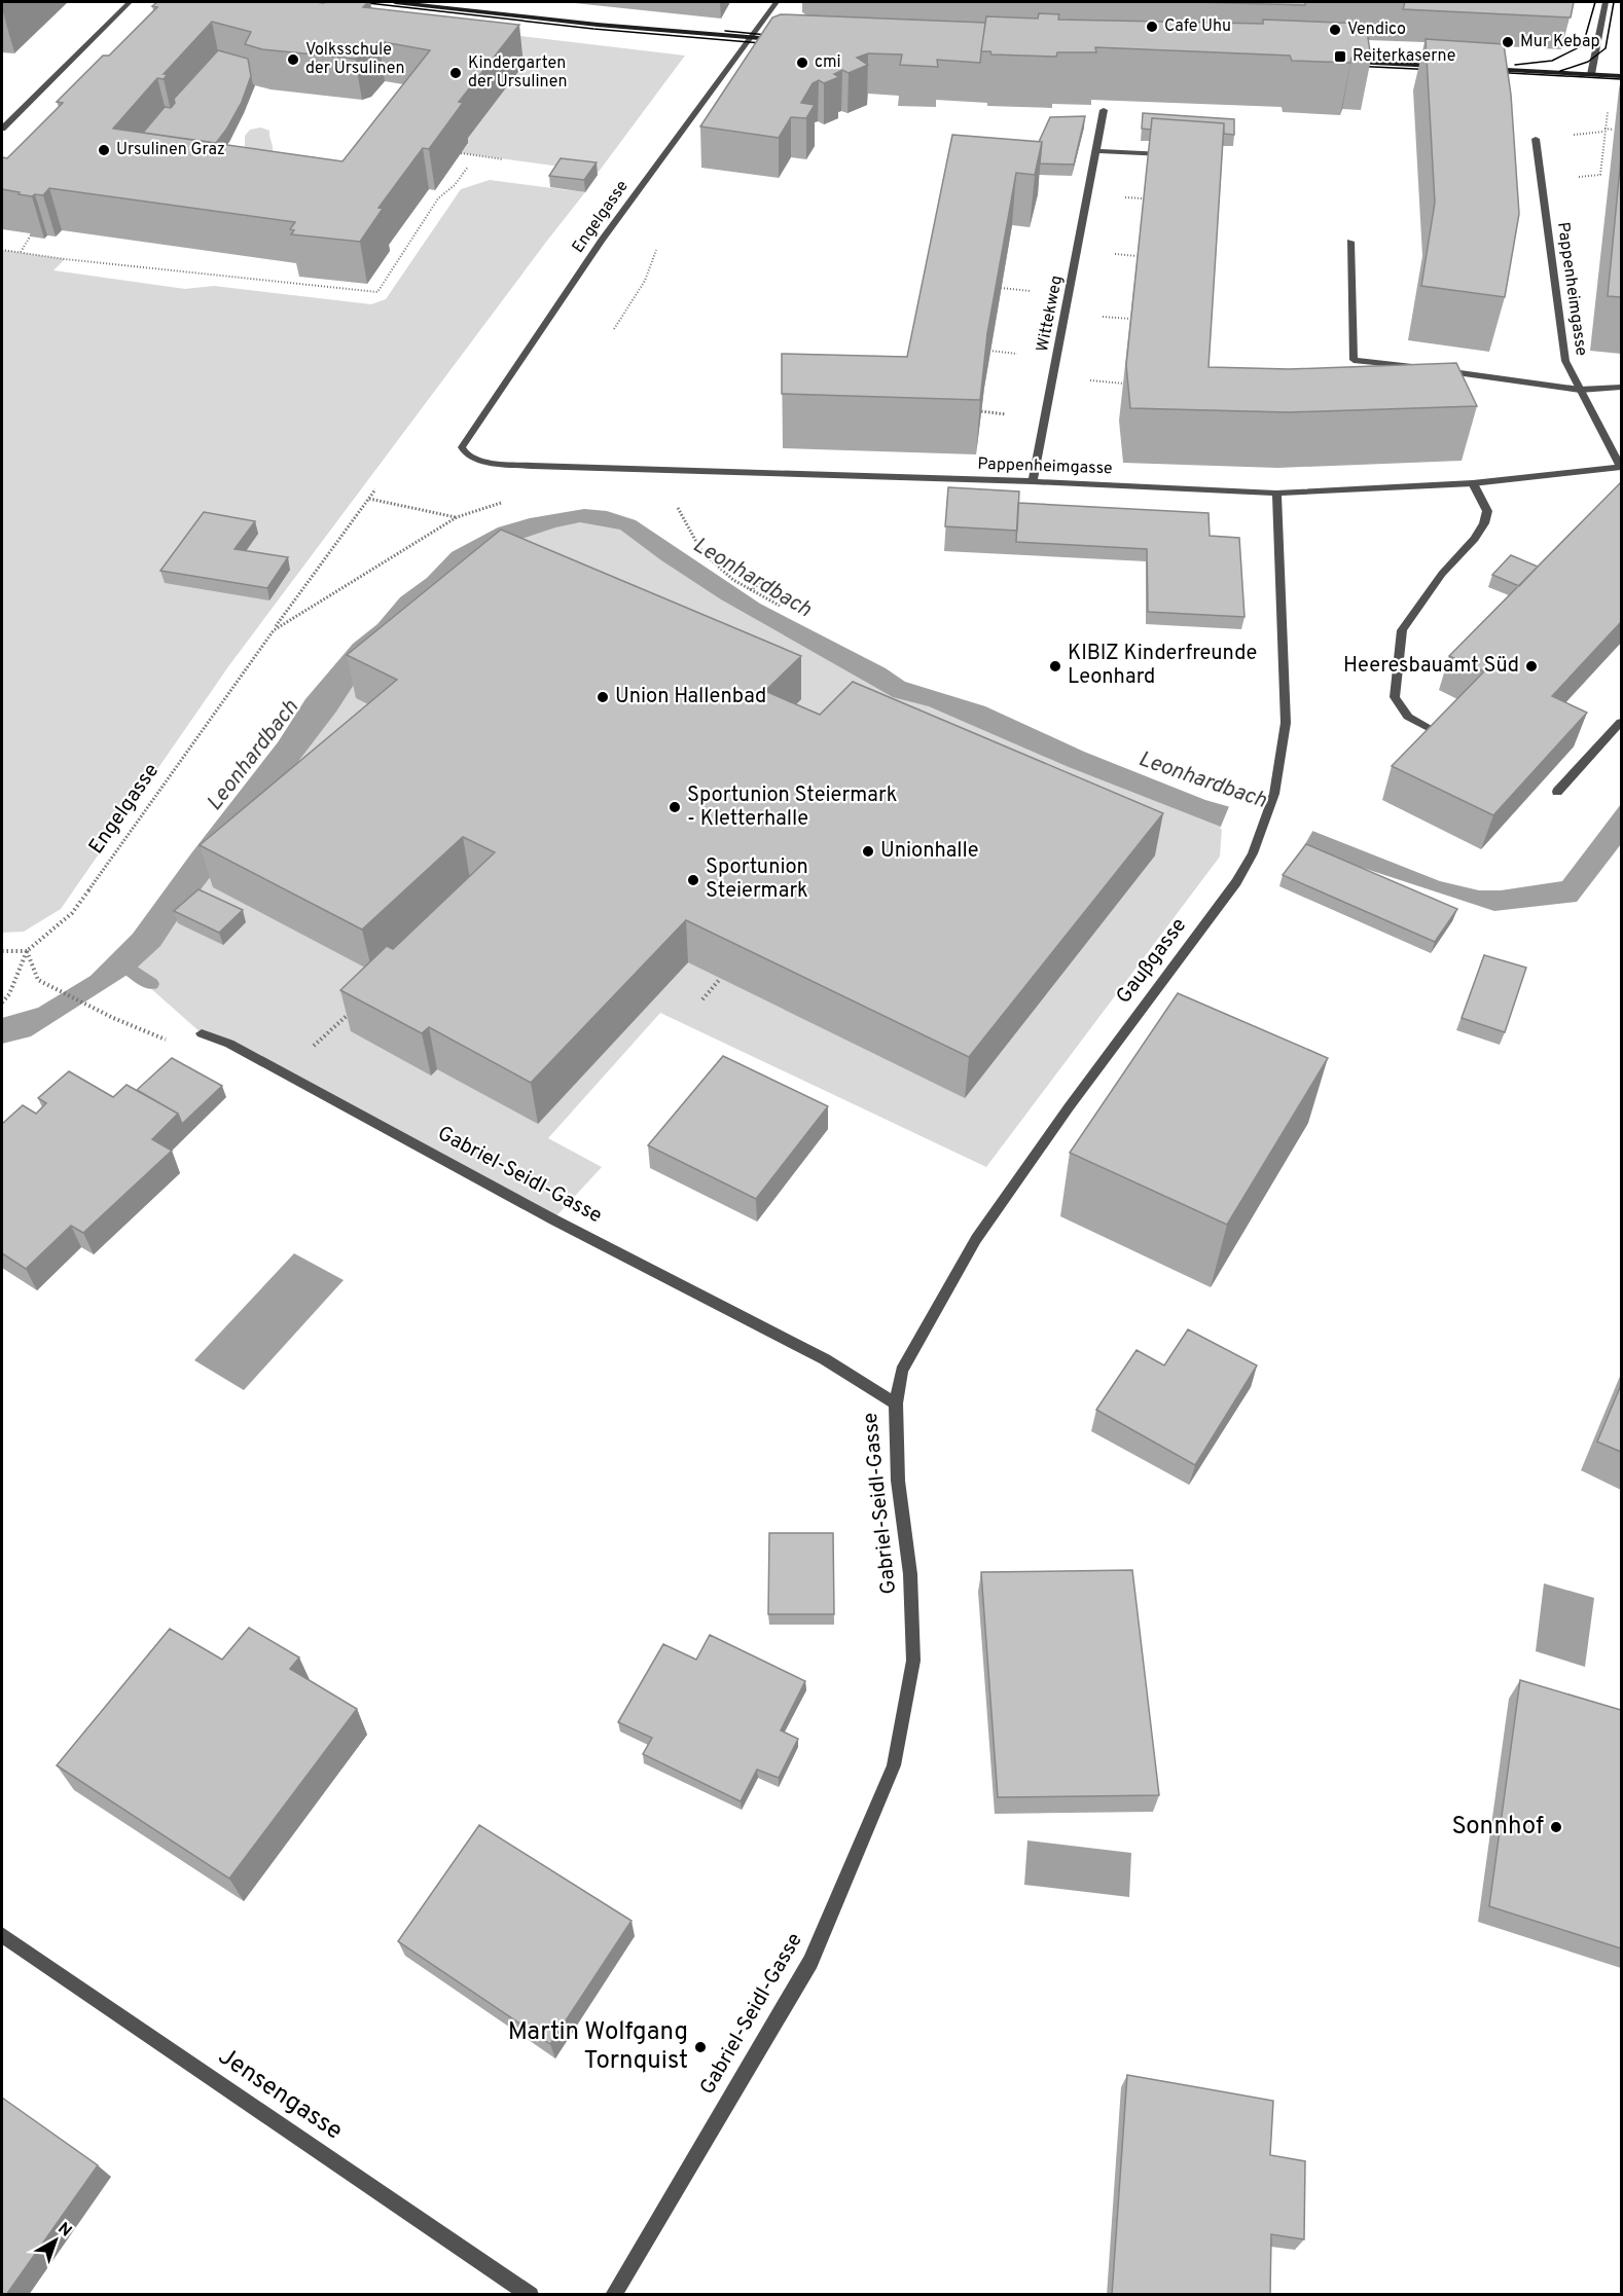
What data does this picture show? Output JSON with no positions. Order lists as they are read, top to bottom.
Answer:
{
  "streets": {
    "street": [
      "Engelgasse",
      "Pappenheimgasse",
      "Wittekweg",
      "Gaußgasse",
      "Gabriel-Seidl-Gasse",
      "Jensengasse"
    ]
  },
  "crossings": [
    ["Engelgasse", "Pappenheimgasse"],
    ["Pappenheimgasse", "Wittekweg"],
    ["Pappenheimgasse", "Gaußgasse"],
    ["Gaußgasse", "Gabriel-Seidl-Gasse"]
  ],
  "water": ["Leonhardbach"],
  "places": {
    "other": [
      "Cafe Uhu",
      "Vendico",
      "Mur Kebap",
      "Volksschule der Ursulinen",
      "cmi",
      "Kindergarten der Ursulinen",
      "Ursulinen Graz",
      "KIBIZ Kinderfreunde Leonhard",
      "Heeresbauamt Süd",
      "Union Hallenbad",
      "Sportunion Steiermark - Kletterhalle",
      "Unionhalle",
      "Sportunion Steiermark",
      "Sonnhof",
      "Martin Wolfgang Tornquist"
    ],
    "transit": ["Reiterkaserne"]
  },
  "north": "top right"
}
